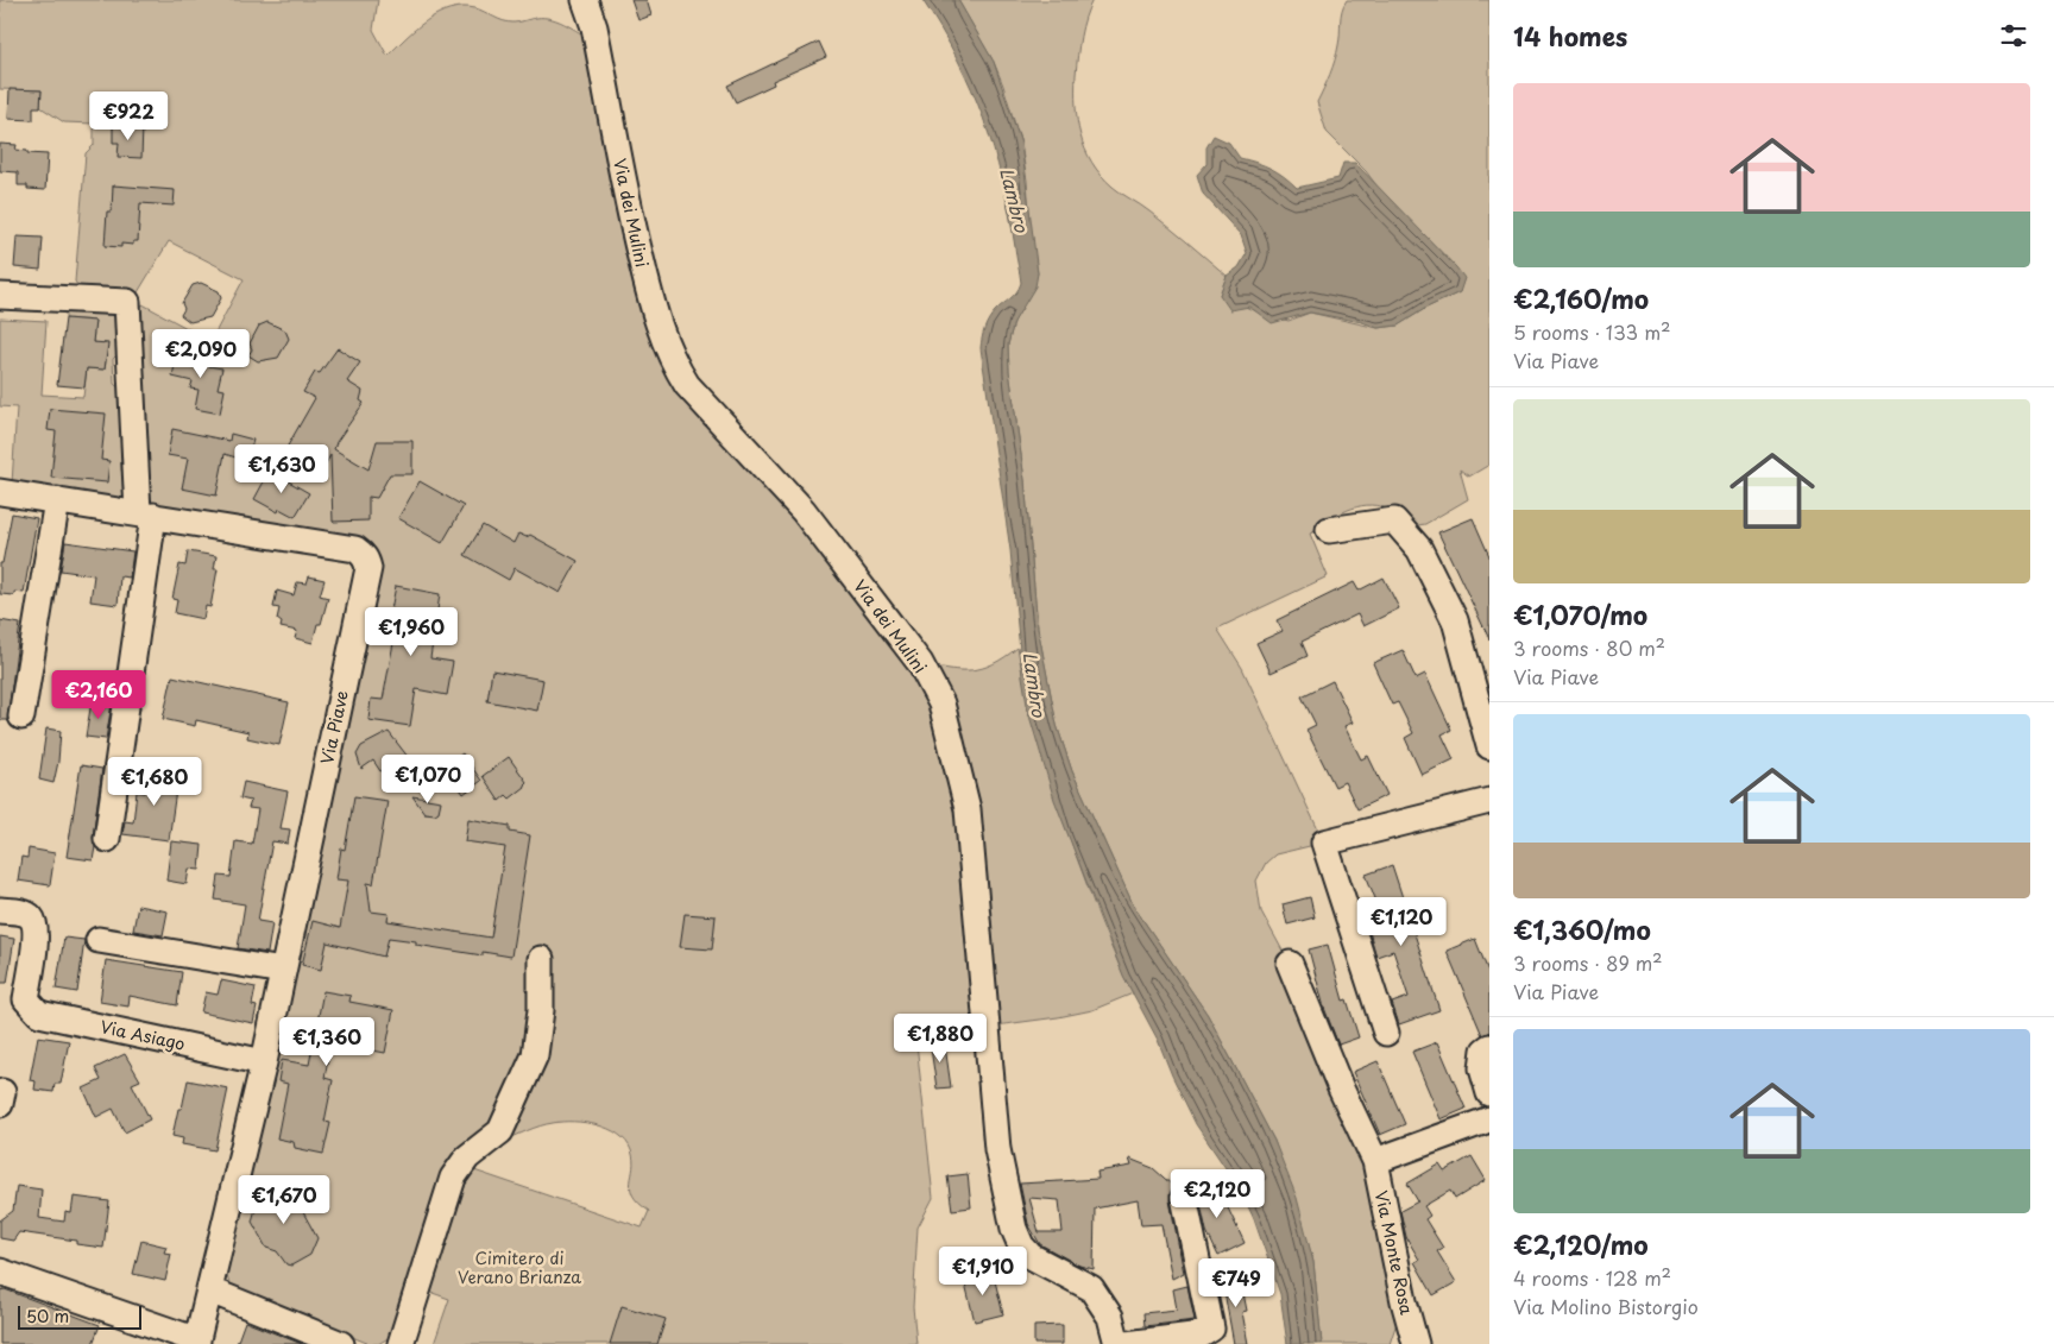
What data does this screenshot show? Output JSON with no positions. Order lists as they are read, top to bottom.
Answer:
{
  "streets": {
    "street": [
      "Via dei Mulini",
      "Via Piave",
      "Via Asiago",
      "Via Monte Rosa"
    ]
  },
  "crossings": [
    ["Via Piave", "Via Asiago"]
  ],
  "water": ["Lambro"],
  "parks": ["Cimitero di Verano Brianza"],
  "scale_bar": "50 m",
  "page": {
    "heading": "14 homes",
    "list": [
      {
        "name": "€2,160/mo",
        "note": "5 rooms · 133 m² · Via Piave"
      },
      {
        "name": "€1,070/mo",
        "note": "3 rooms · 80 m² · Via Piave"
      },
      {
        "name": "€1,360/mo",
        "note": "3 rooms · 89 m² · Via Piave"
      },
      {
        "name": "€2,120/mo",
        "note": "4 rooms · 128 m² · Via Molino Bistorgio"
      }
    ],
    "price": [
      "€922",
      "€2,090",
      "€1,630",
      "€1,960",
      "€2,160",
      "€1,070",
      "€1,680",
      "€1,120",
      "€1,880",
      "€1,360",
      "€2,120",
      "€1,670",
      "€1,910",
      "€749"
    ],
    "scale": "50 m"
  }
}
